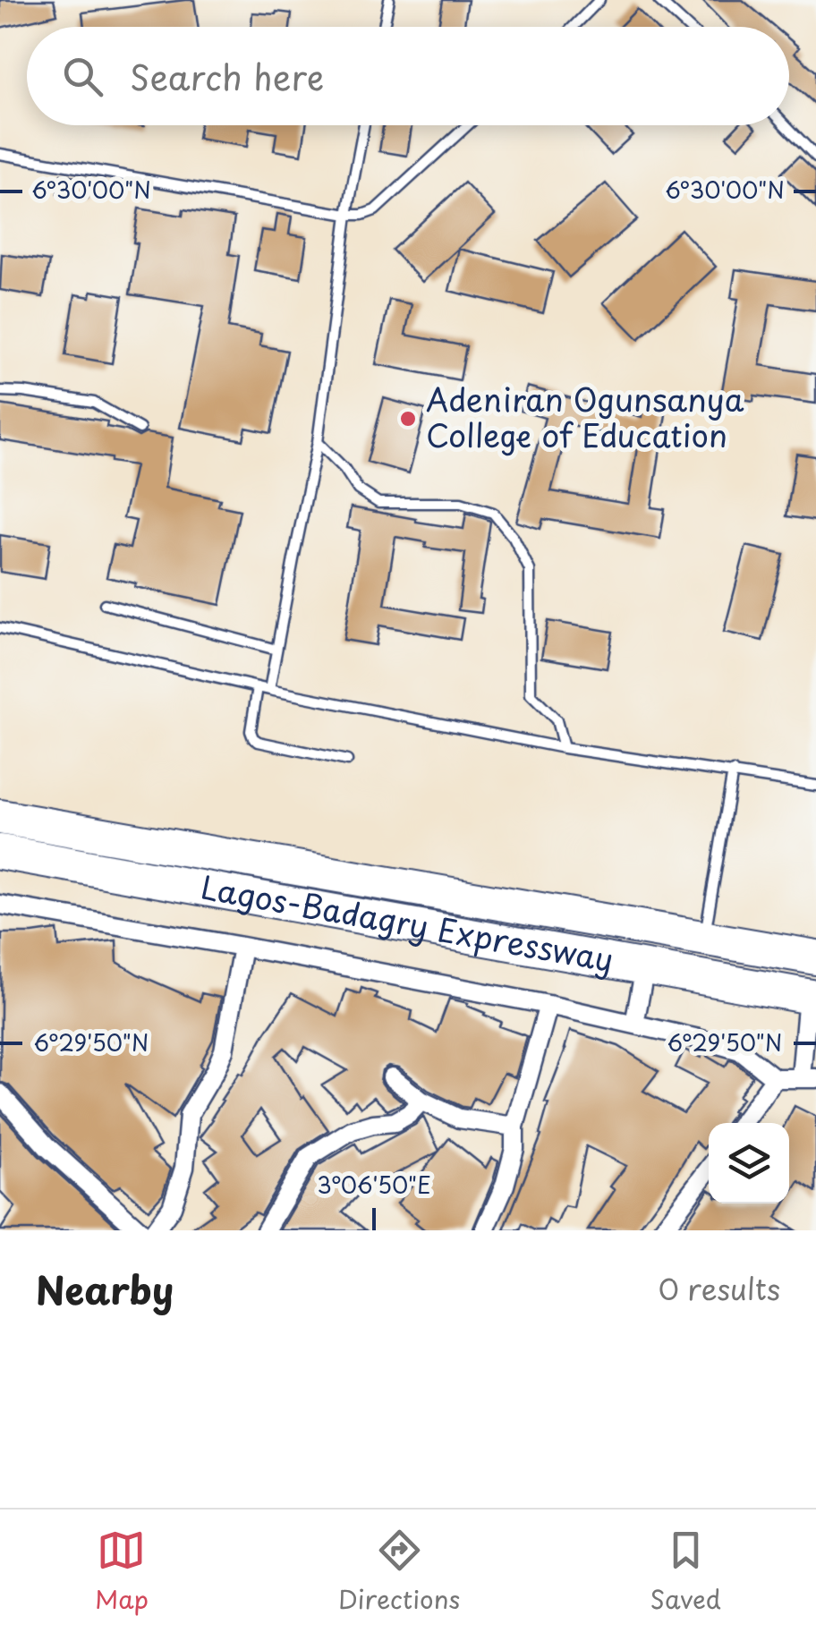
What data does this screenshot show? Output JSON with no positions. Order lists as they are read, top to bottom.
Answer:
{
  "streets": {
    "highway": ["Lagos-Badagry Expressway"]
  },
  "places": ["Adeniran Ogunsanya College of Education"],
  "page": {
    "search": "Search here",
    "heading": ["Nearby", "0 results"],
    "nav": ["Map", "Directions", "Saved"]
  },
  "coordinates": ["6°30'00\"N", "6°29'50\"N", "3°06'50\"E"]
}
